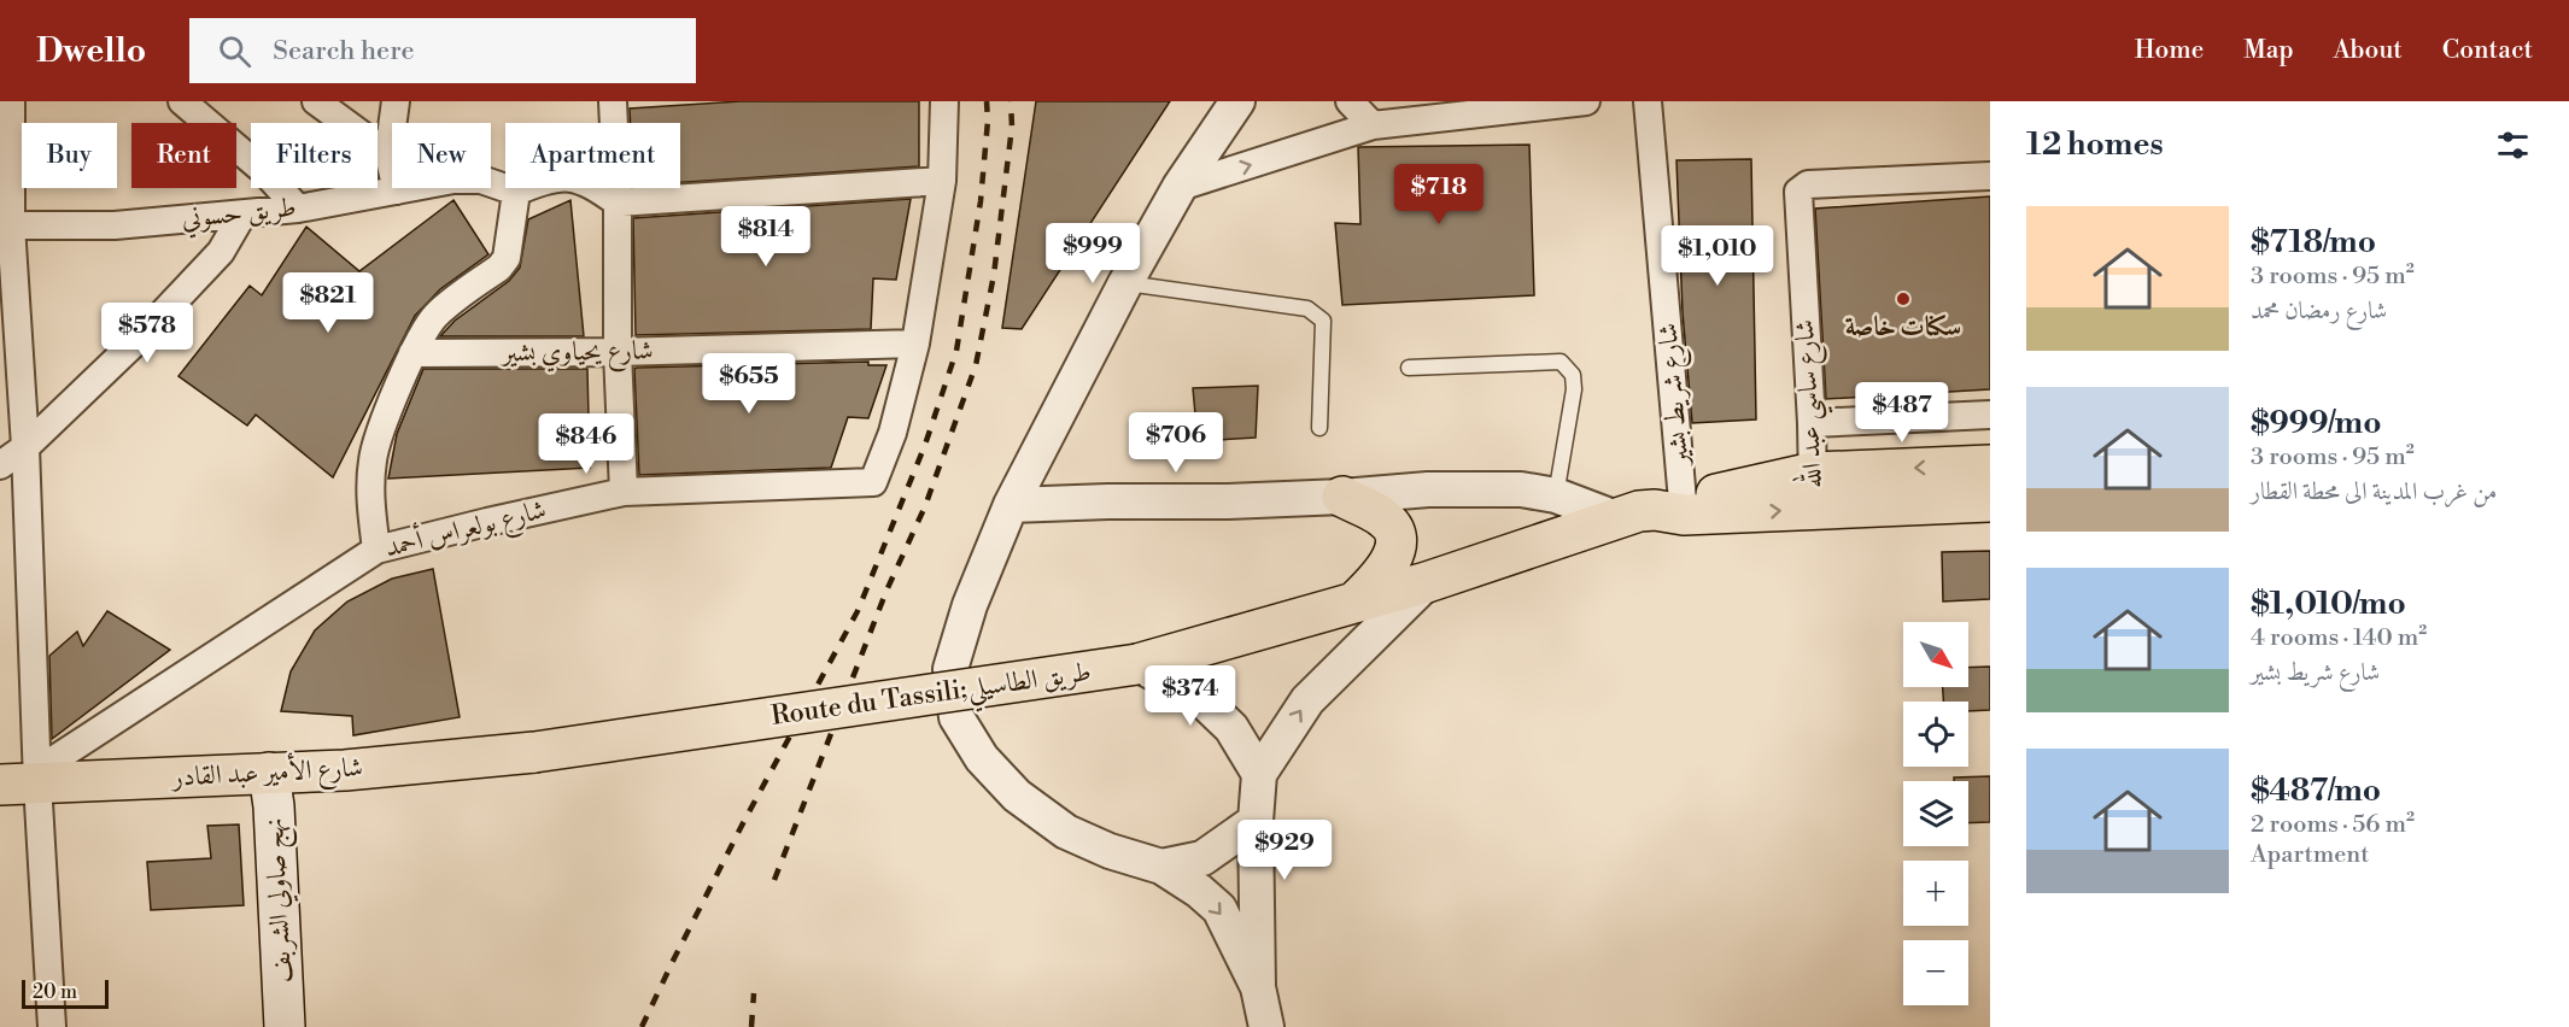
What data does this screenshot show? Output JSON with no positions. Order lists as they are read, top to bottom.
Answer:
{
  "streets": {
    "main road": ["Route du Tassili;طريق الطاسيلي", "شارع الأمير عبد القادر", "نهج صاولي الشربف"],
    "street": [
      "طريق حسوني",
      "شارع يحياوي بشير",
      "شارع شريط بشير",
      "شارع ساسي عبد الله",
      "شارع بولعراس أحمد"
    ]
  },
  "crossings": [
    ["شارع يحياوي بشير", "شارع بولعراس أحمد"],
    ["شارع شريط بشير", "Route du Tassili;طريق الطاسيلي"],
    ["شارع ساسي عبد الله", "Route du Tassili;طريق الطاسيلي"],
    ["شارع بولعراس أحمد", "شارع الأمير عبد القادر"],
    ["Route du Tassili;طريق الطاسيلي", "شارع الأمير عبد القادر"],
    ["شارع الأمير عبد القادر", "نهج صاولي الشربف"]
  ],
  "places": ["سكنات خاصة"],
  "scale_bar": "20 m",
  "north": "bottom right",
  "page": {
    "header": "Dwello",
    "search": "Search here",
    "nav": [
      "Home",
      "Map",
      "About",
      "Contact"
    ],
    "heading": "12 homes",
    "chip": [
      "Buy",
      "Rent",
      "Filters",
      "New",
      "Apartment"
    ],
    "price": [
      "$718",
      "$814",
      "$999",
      "$1,010",
      "$821",
      "$578",
      "$655",
      "$487",
      "$706",
      "$846",
      "$374",
      "$929"
    ],
    "list": [
      {
        "name": "$718/mo",
        "note": "3 rooms · 95 m² · شارع رمضان محمد"
      },
      {
        "name": "$999/mo",
        "note": "3 rooms · 95 m² · من غرب المدينة الى محطة القطار"
      },
      {
        "name": "$1,010/mo",
        "note": "4 rooms · 140 m² · شارع شريط بشير"
      },
      {
        "name": "$487/mo",
        "note": "2 rooms · 56 m² · Apartment"
      }
    ],
    "map_buttons": ["+", "−"],
    "scale": "20 m"
  }
}
